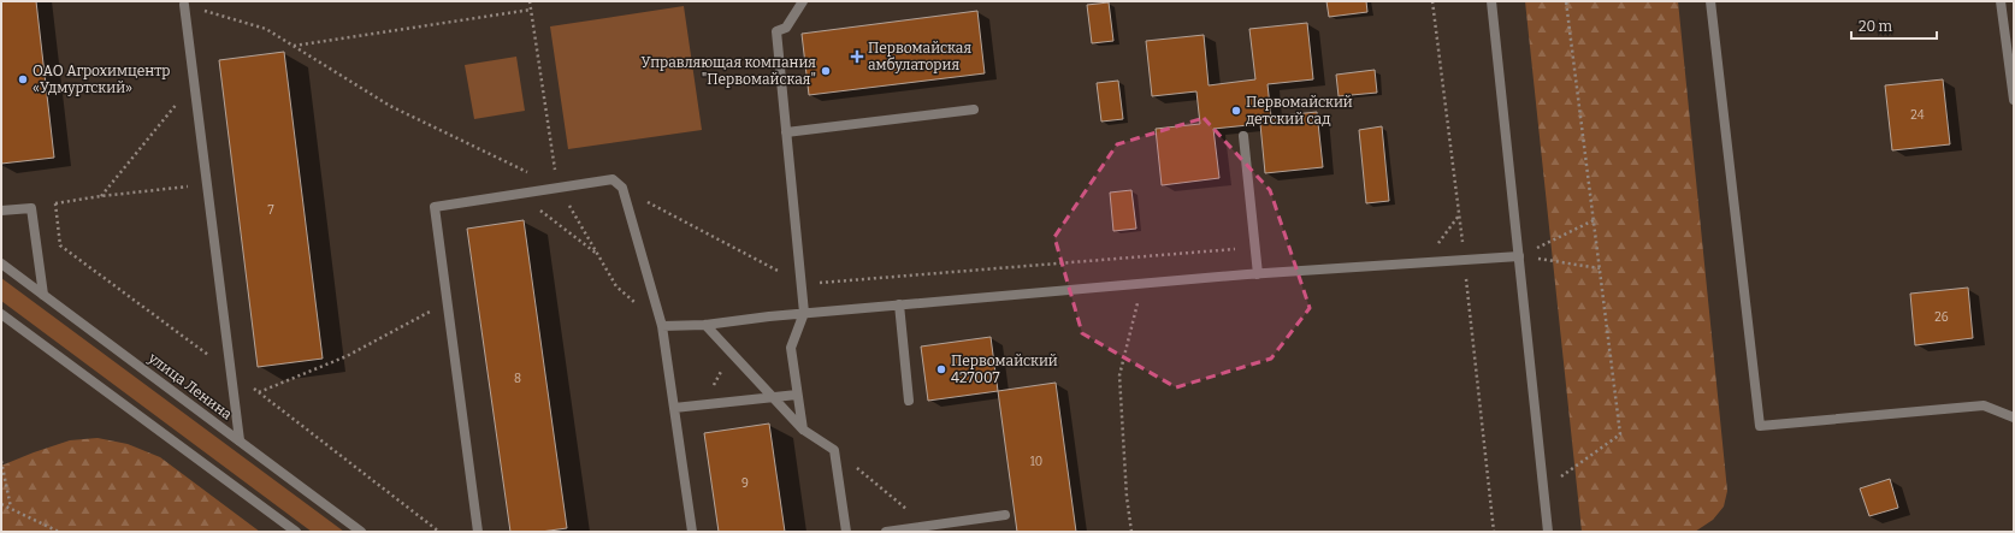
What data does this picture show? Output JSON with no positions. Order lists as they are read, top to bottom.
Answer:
{
  "streets": {
    "street": ["улица Ленина"]
  },
  "places": {
    "health": ["Первомайская амбулатория"],
    "other": [
      "Управляющая компания \"Первомайская\"",
      "ОАО Агрохимцентр «Удмуртский»",
      "Первомайский детский сад",
      "Первомайский 427007"
    ]
  },
  "house_numbers": [
    "24",
    "7",
    "26",
    "8",
    "10",
    "9"
  ],
  "scale_bar": "20 m"
}
